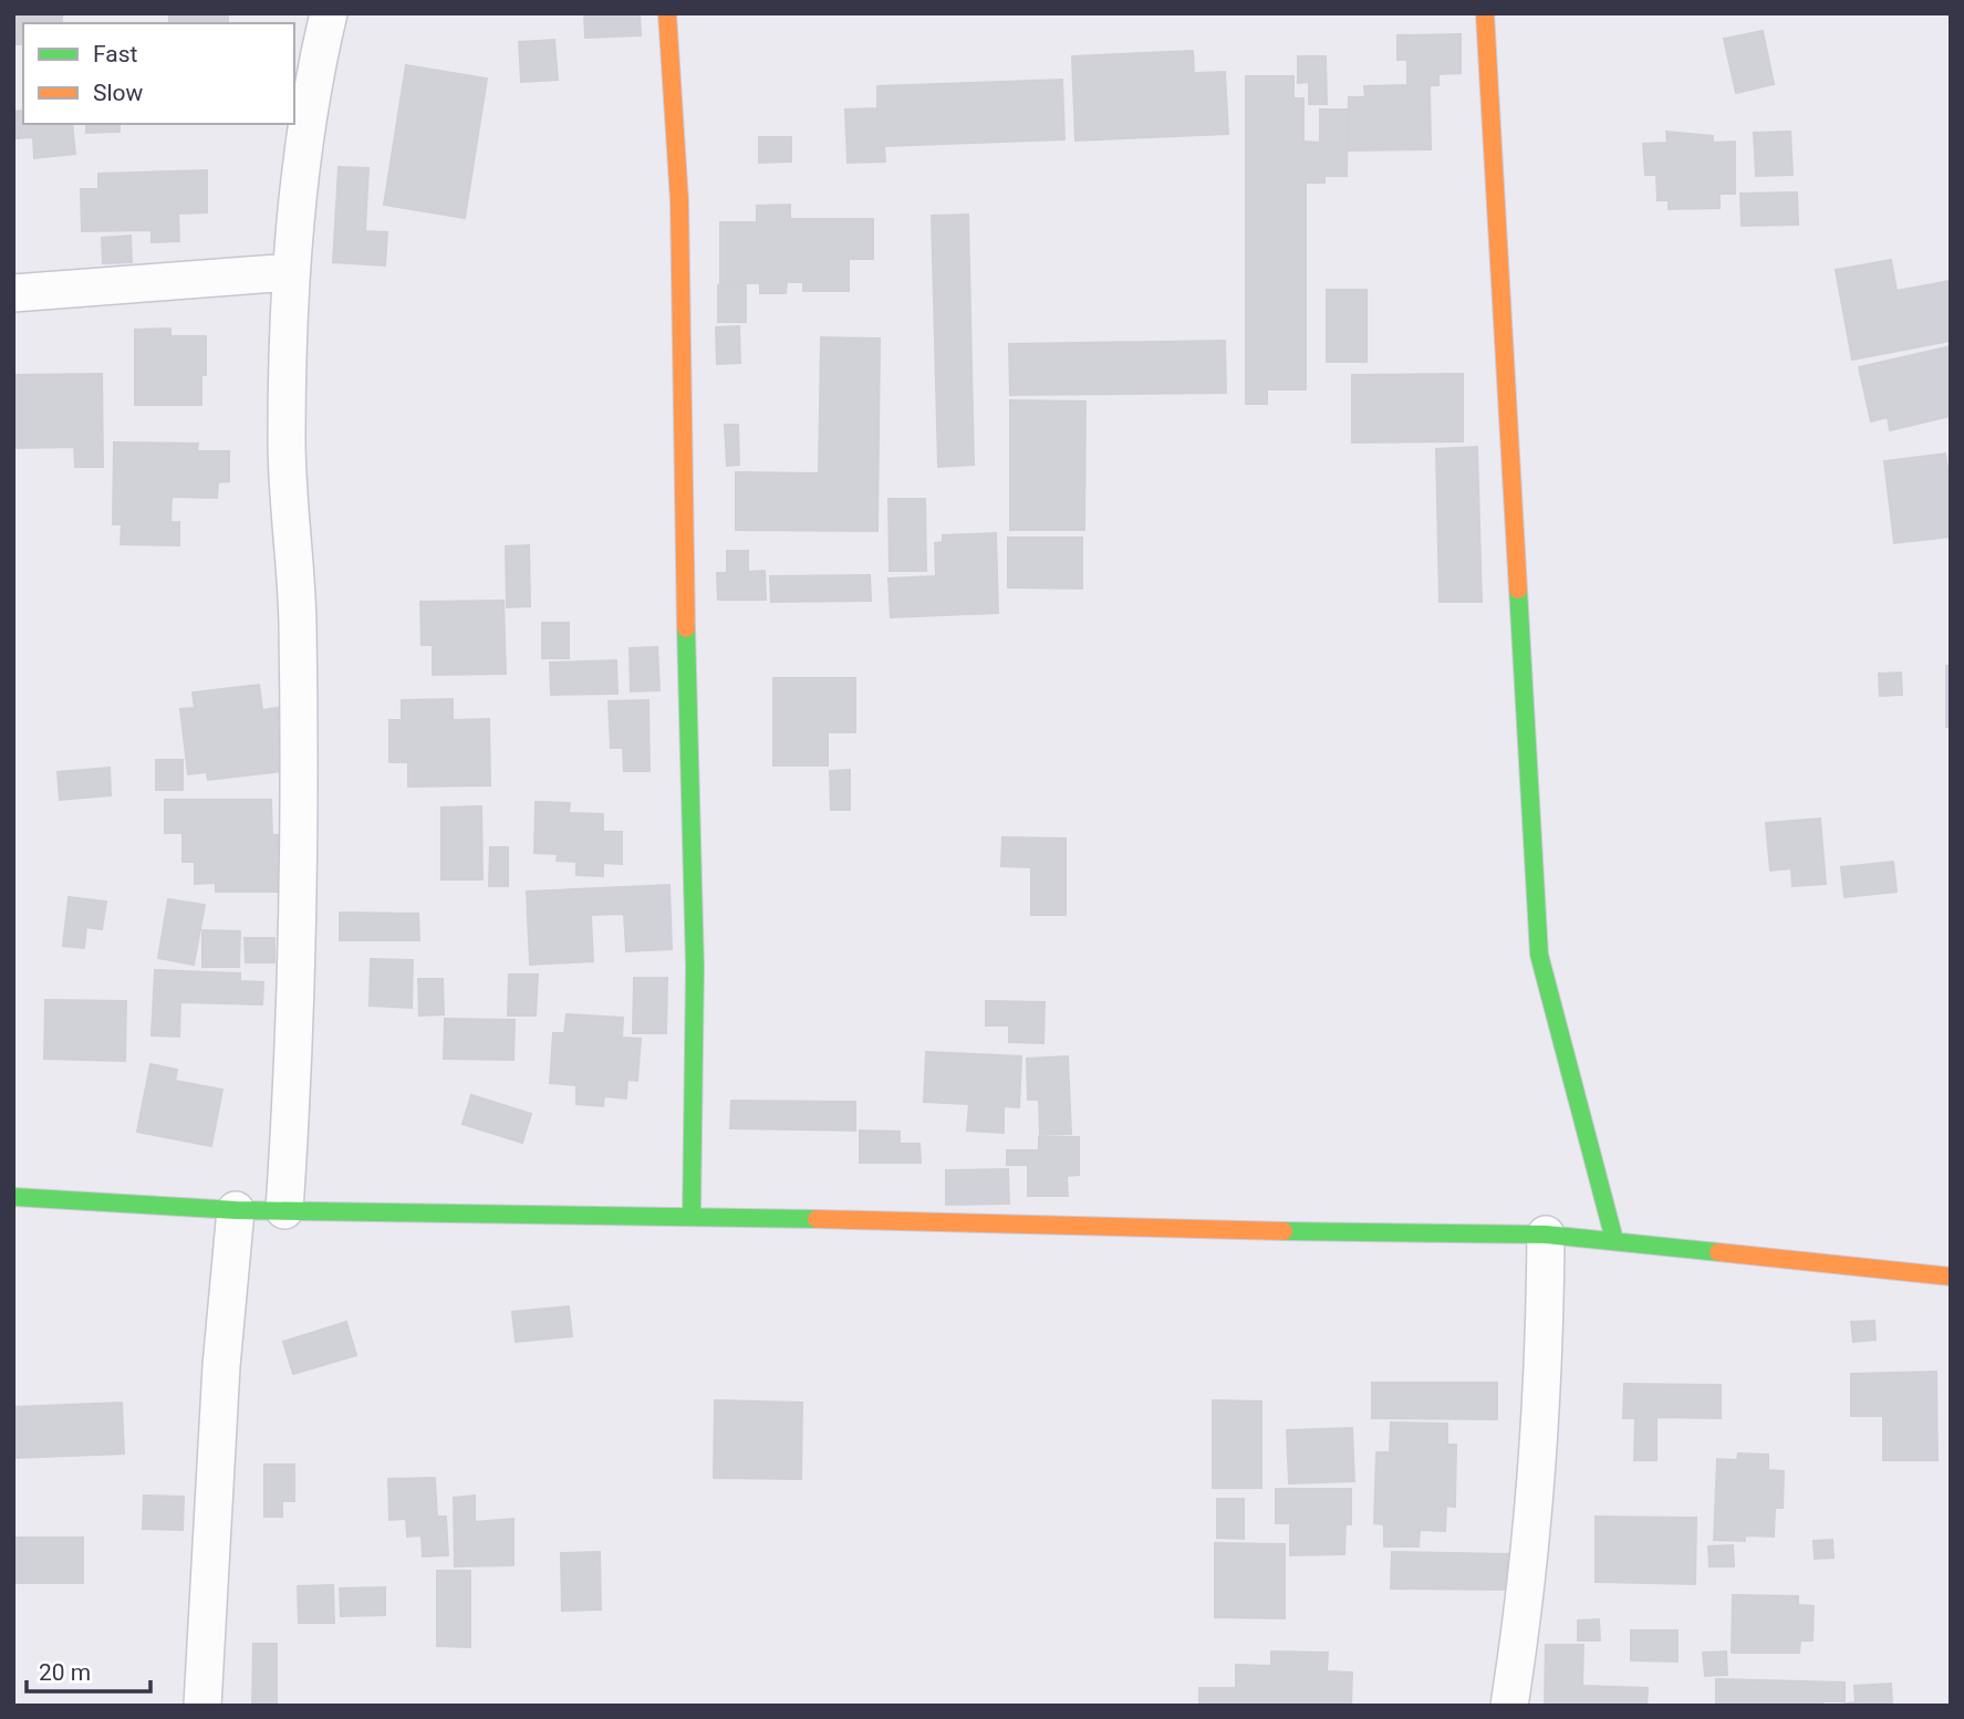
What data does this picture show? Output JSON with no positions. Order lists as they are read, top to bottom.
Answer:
{
  "legend": ["Fast", "Slow"],
  "scale_bar": "20 m"
}
